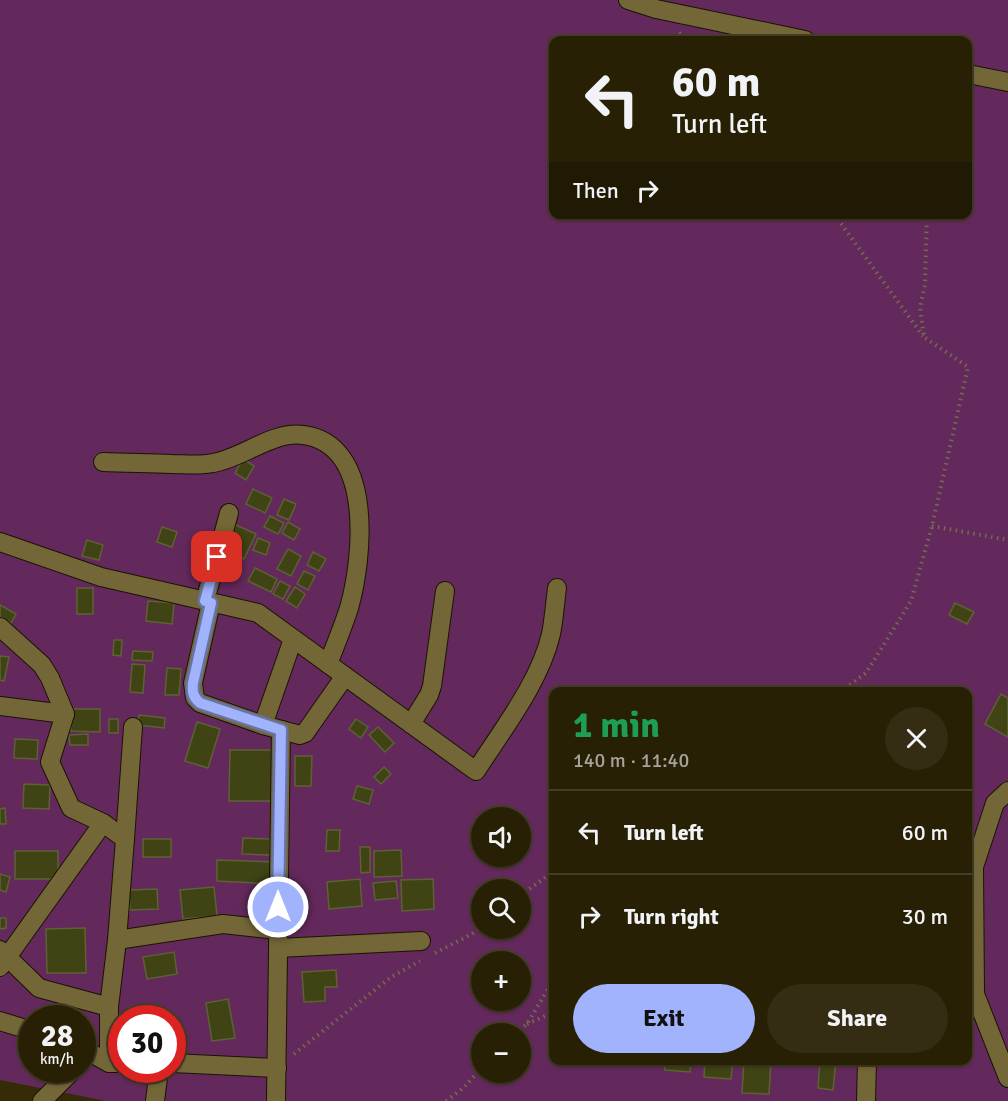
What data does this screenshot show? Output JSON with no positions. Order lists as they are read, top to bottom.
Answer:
{
  "page": {
    "turn": ["60 m", "Turn left"],
    "then": "Then",
    "heading": ["1 min", "140 m · 11:40"],
    "list": [
      {
        "name": "Turn left",
        "value": "60 m"
      },
      {
        "name": "Turn right",
        "value": "30 m"
      }
    ],
    "map_buttons": ["+", "−"],
    "buttons": ["Exit", "Share"],
    "speed": "28 km/h",
    "limit": "30"
  }
}
